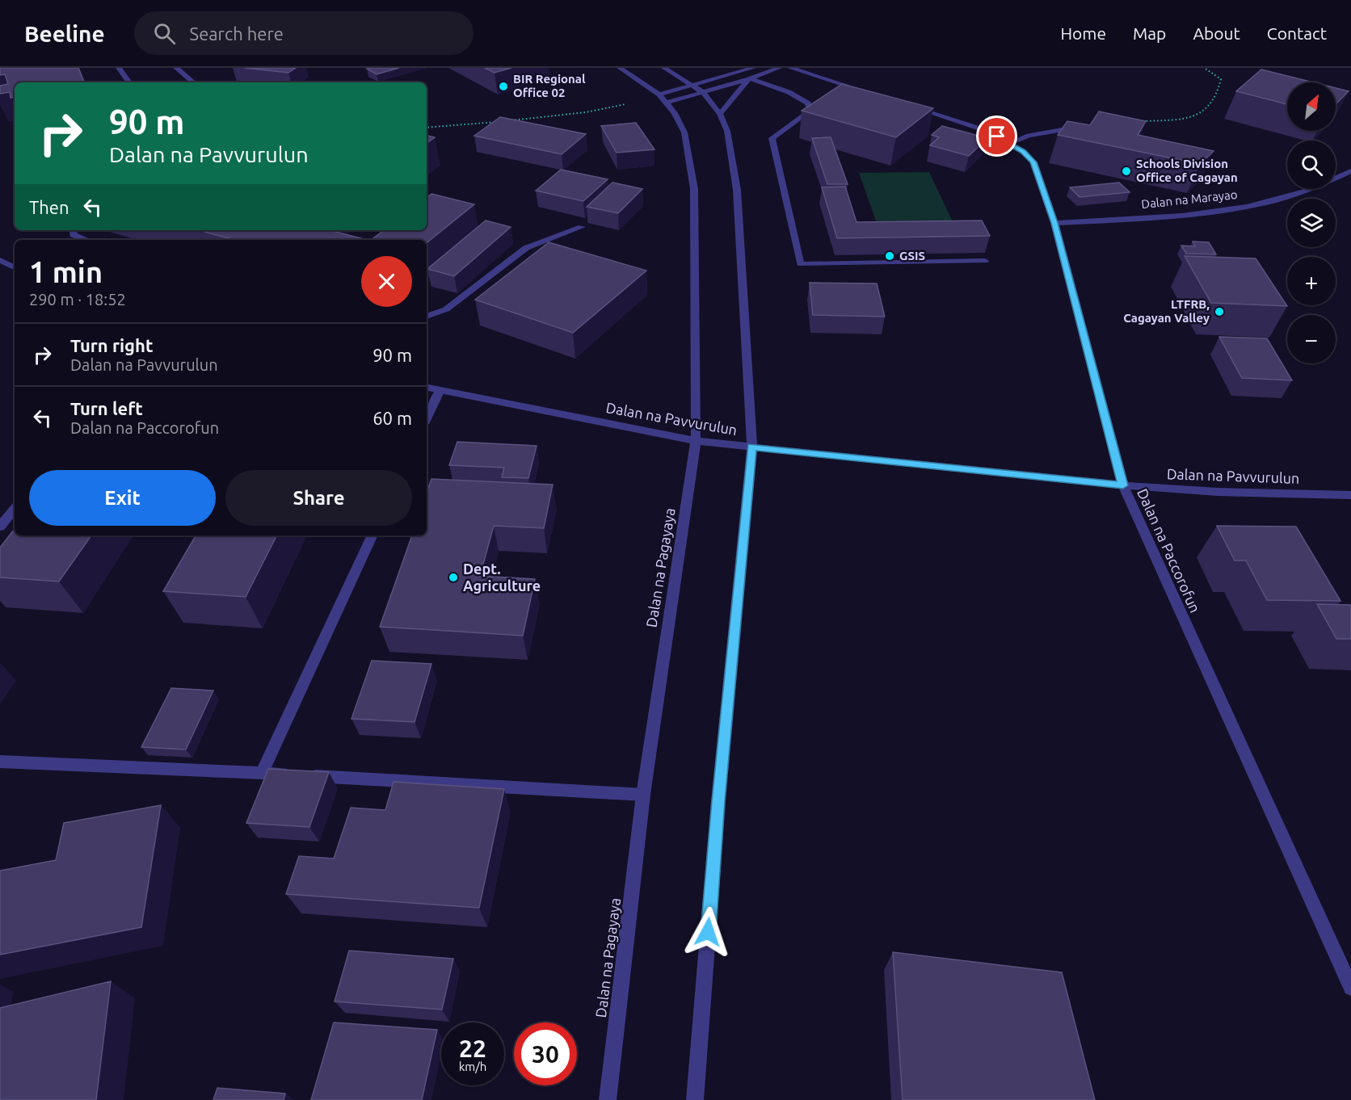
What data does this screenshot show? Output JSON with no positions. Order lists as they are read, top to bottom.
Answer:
{
  "streets": {
    "street": [
      "Dalan na Marayao",
      "Dalan na Pavvurulun",
      "Dalan na Paccorofun",
      "Dalan na Pagayaya"
    ]
  },
  "crossings": [
    ["Dalan na Marayao", "Dalan na Paccorofun"],
    ["Dalan na Pavvurulun", "Dalan na Paccorofun"],
    ["Dalan na Pavvurulun", "Dalan na Pagayaya"]
  ],
  "places": [
    "BIR Regional Office 02",
    "Schools Division Office of Cagayan",
    "GSIS",
    "LTFRB, Cagayan Valley",
    "Dept. Agriculture"
  ],
  "north": "top right",
  "page": {
    "header": "Beeline",
    "search": "Search here",
    "nav": [
      "Home",
      "Map",
      "About",
      "Contact"
    ],
    "map_buttons": ["+", "−"],
    "turn": ["90 m", "Dalan na Pavvurulun"],
    "then": "Then",
    "heading": ["1 min", "290 m · 18:52"],
    "list": [
      {
        "name": "Turn right",
        "note": "Dalan na Pavvurulun",
        "value": "90 m"
      },
      {
        "name": "Turn left",
        "note": "Dalan na Paccorofun",
        "value": "60 m"
      }
    ],
    "buttons": ["Exit", "Share"],
    "speed": "22 km/h",
    "limit": "30"
  }
}
